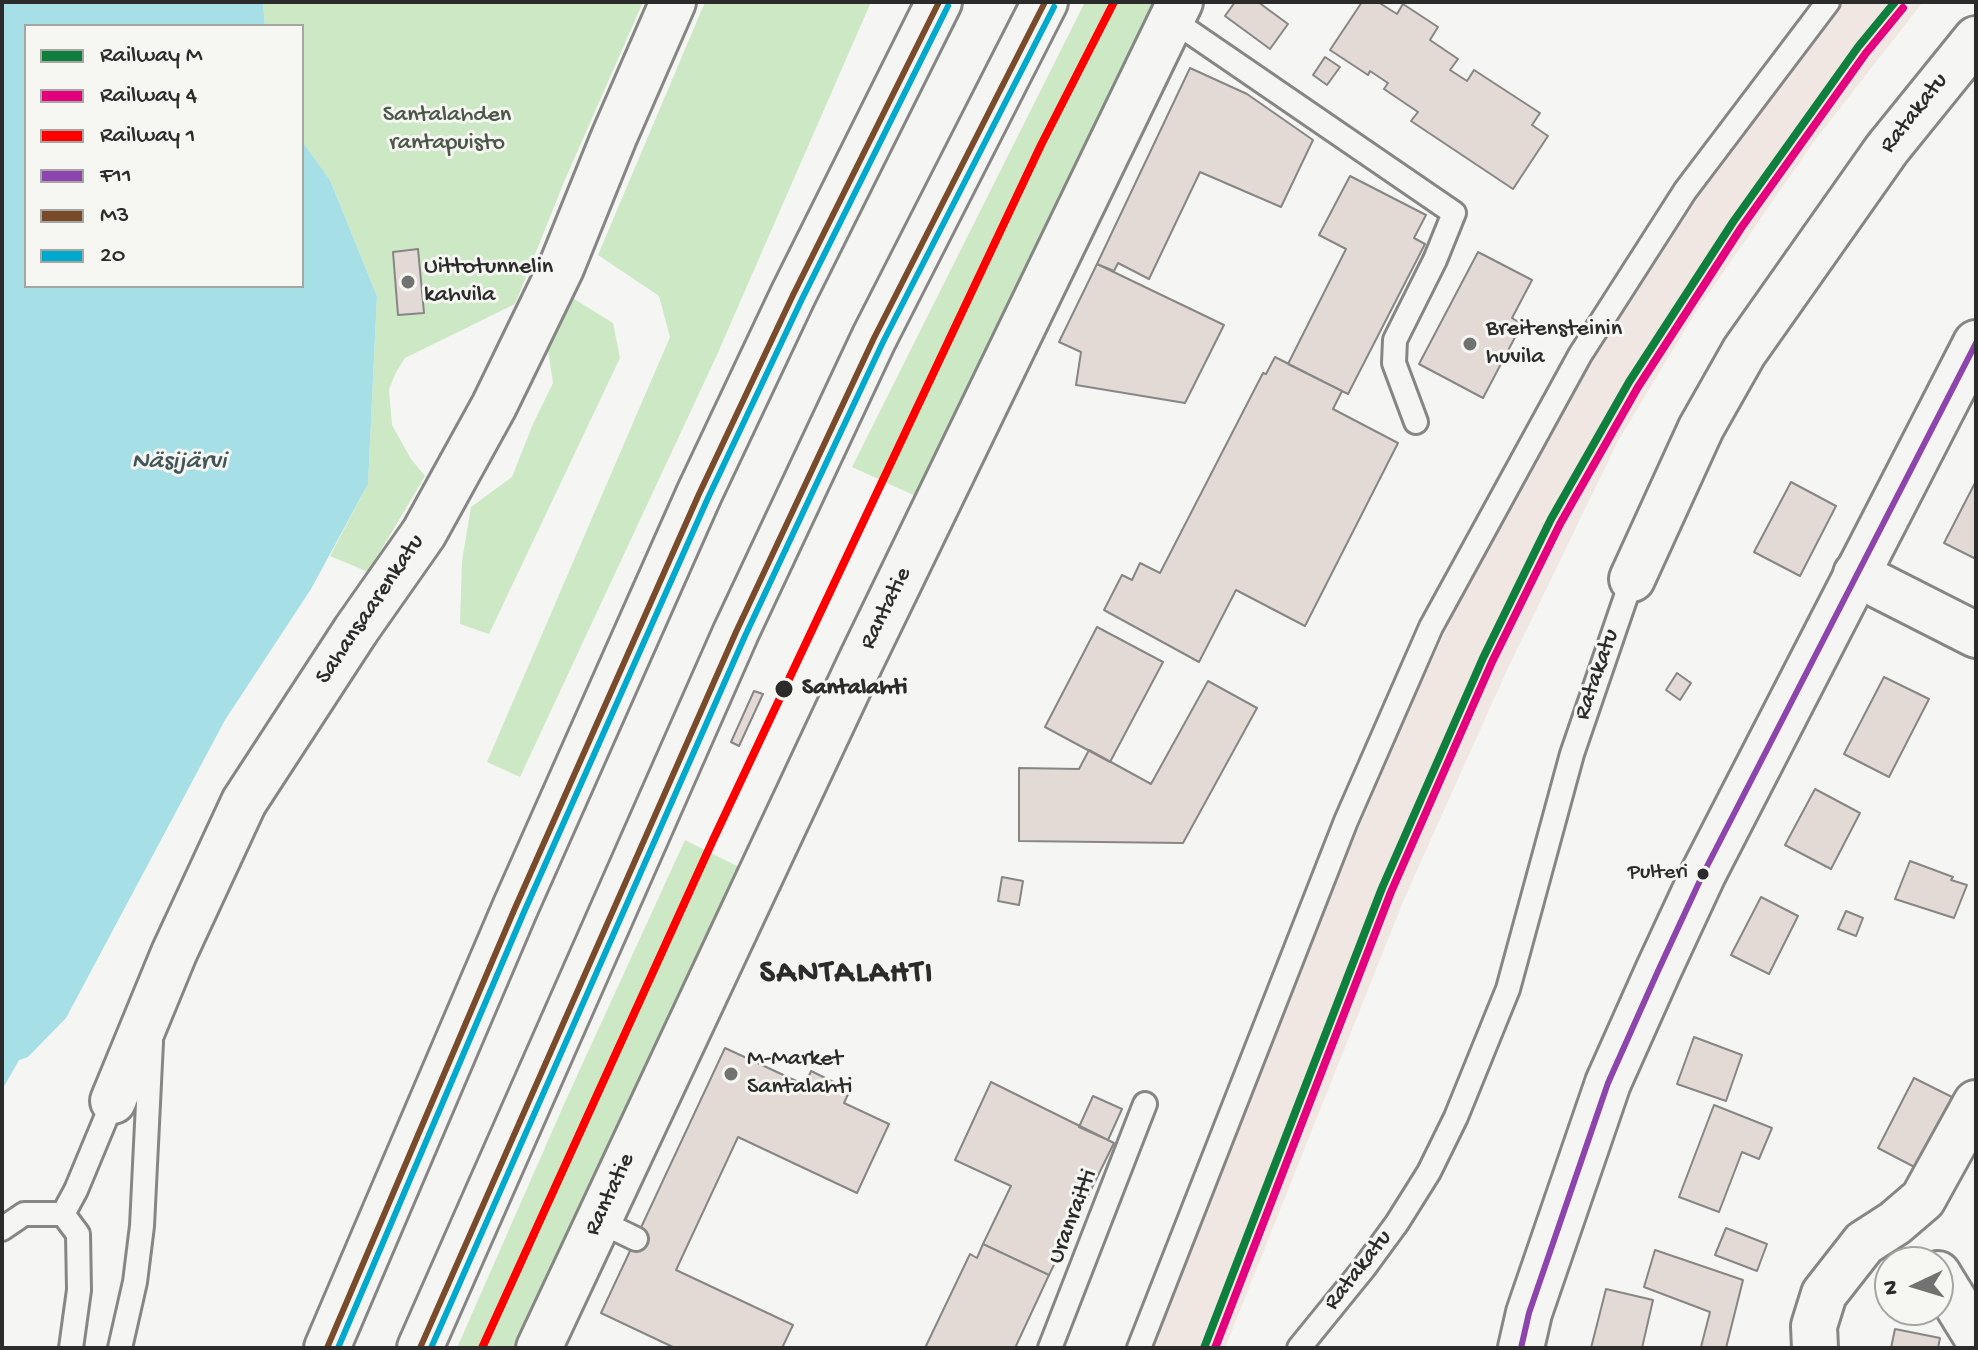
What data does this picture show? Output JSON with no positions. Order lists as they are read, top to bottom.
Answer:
{
  "streets": {
    "main road": ["Ratakatu", "Rantatie", "Sahansaarenkatu"],
    "lane": ["Uranraitti"]
  },
  "districts": ["SANTALAHTI"],
  "water": ["Näsijärvi"],
  "parks": ["Santalahden rantapuisto"],
  "places": [
    "Uittotunnelin kahvila",
    "Breitensteinin huvila",
    "Santalahti",
    "Pulteri",
    "M-Market Santalahti"
  ],
  "lines": [
    "rail line M",
    "rail line 1",
    "transit line M3",
    "transit line 20",
    "rail line 4",
    "transit line F11"
  ],
  "legend": [
    "Railway M",
    "Railway 4",
    "Railway 1",
    "F11",
    "M3",
    "20"
  ],
  "north": "left"
}
